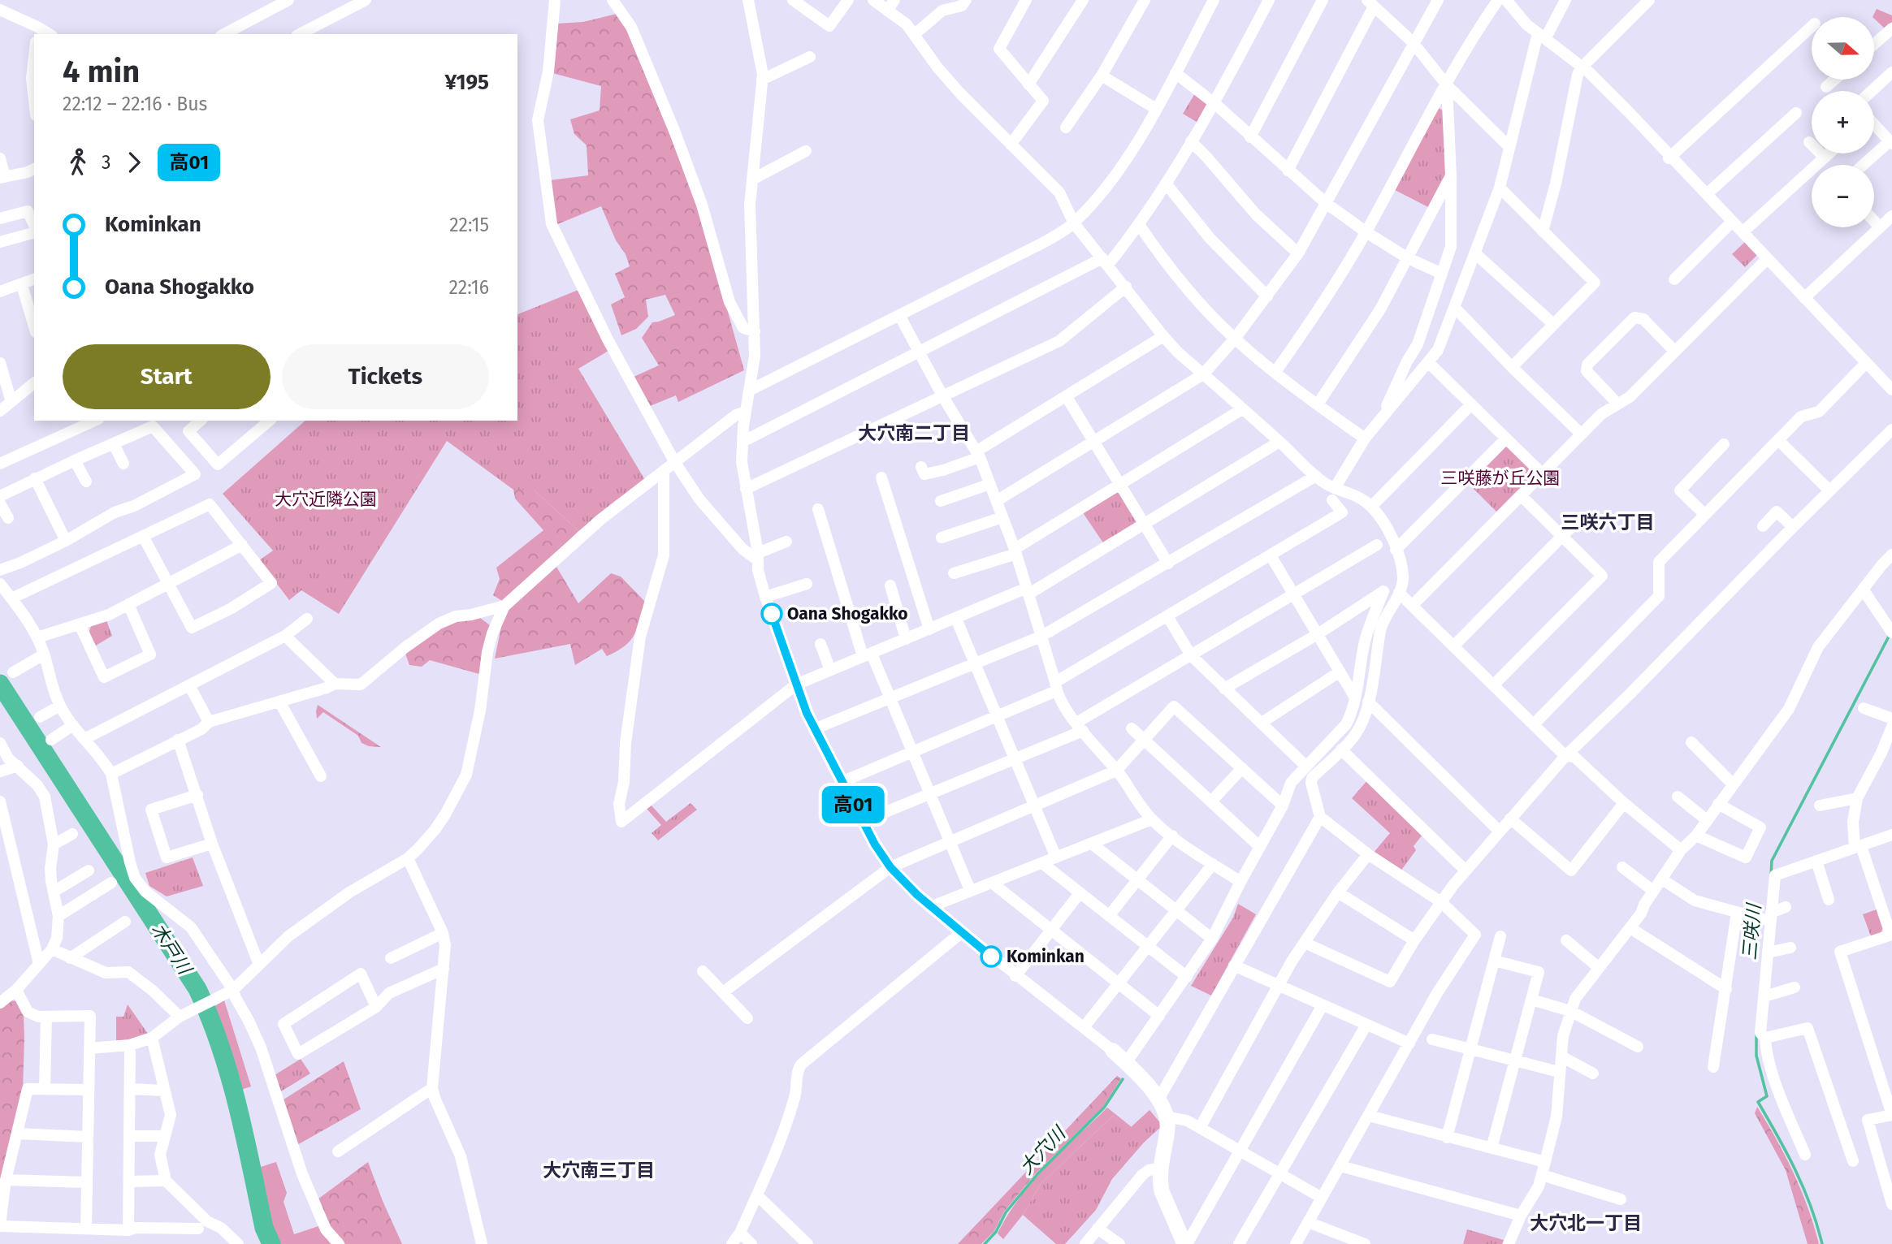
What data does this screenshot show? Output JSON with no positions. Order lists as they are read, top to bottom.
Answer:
{
  "districts": [
    "大穴南二丁目",
    "三咲六丁目",
    "大穴南三丁目",
    "大穴北一丁目"
  ],
  "water": ["三咲川", "木戸川", "大穴川"],
  "parks": ["三咲藤が丘公園", "大穴近隣公園"],
  "places": ["Oana Shogakko", "Kominkan"],
  "lines": ["bus line 高01"],
  "north": "right",
  "page": {
    "on_map": "高01",
    "map_buttons": ["+", "−"],
    "heading": ["4 min", "22:12 – 22:16 · Bus", "¥195"],
    "legs": ["3", "高01"],
    "list": [
      {
        "name": "Kominkan",
        "value": "22:15"
      },
      {
        "name": "Oana Shogakko",
        "value": "22:16"
      }
    ],
    "buttons": ["Start", "Tickets"]
  }
}
